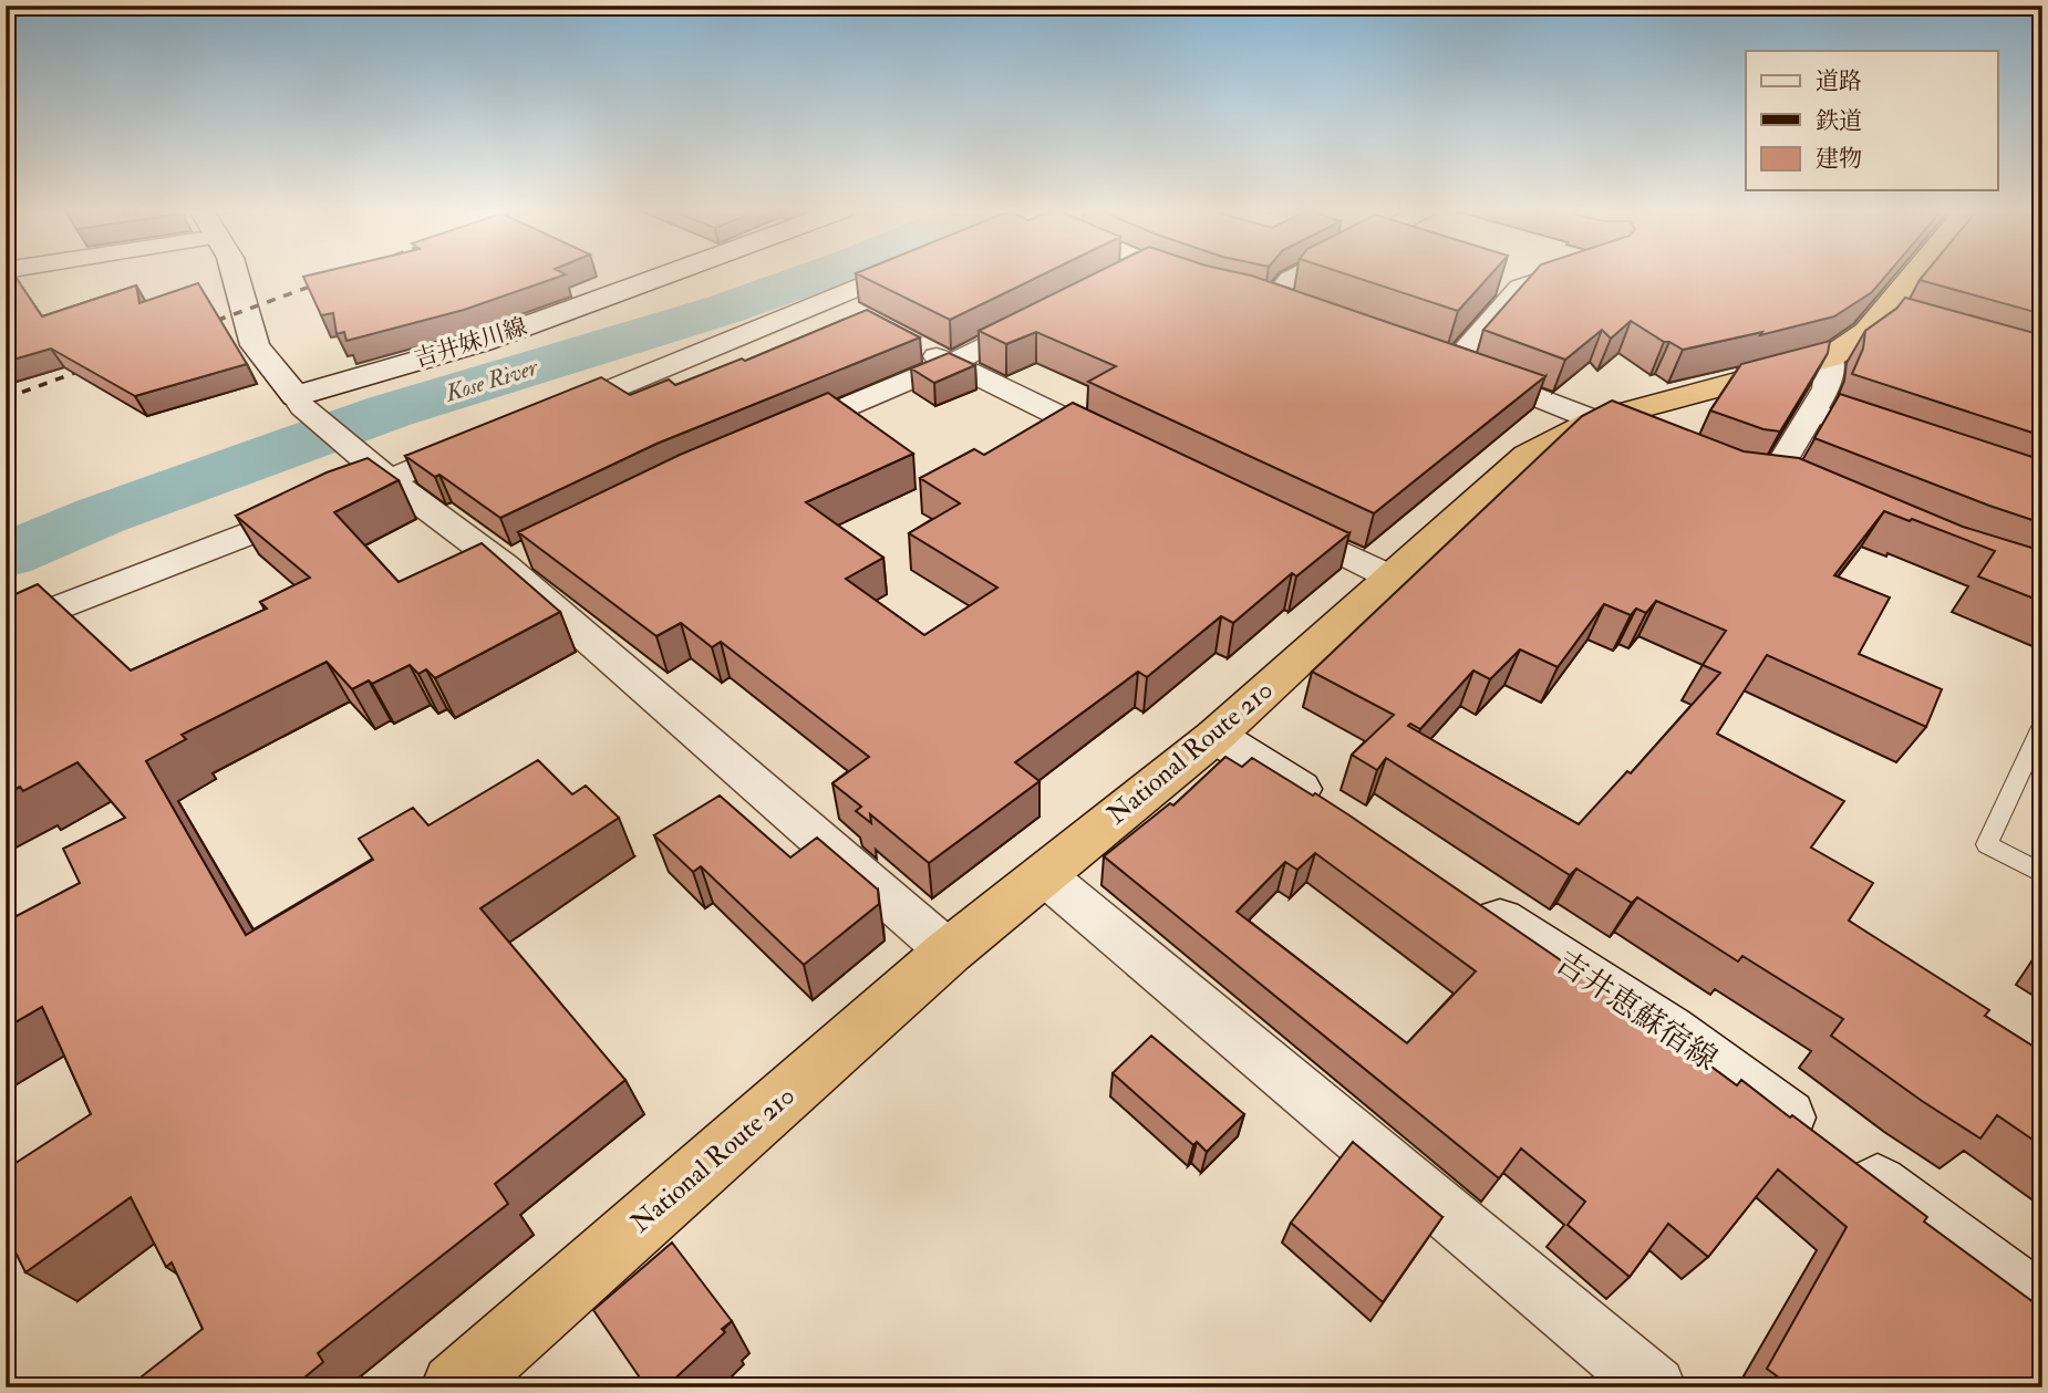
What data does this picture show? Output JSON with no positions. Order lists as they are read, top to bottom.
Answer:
{
  "streets": {
    "highway": ["National Route 210"],
    "main road": ["吉井妹川線", "吉井恵蘇宿線"]
  },
  "water": ["Kose River"],
  "legend": ["道路", "鉄道", "建物"]
}
